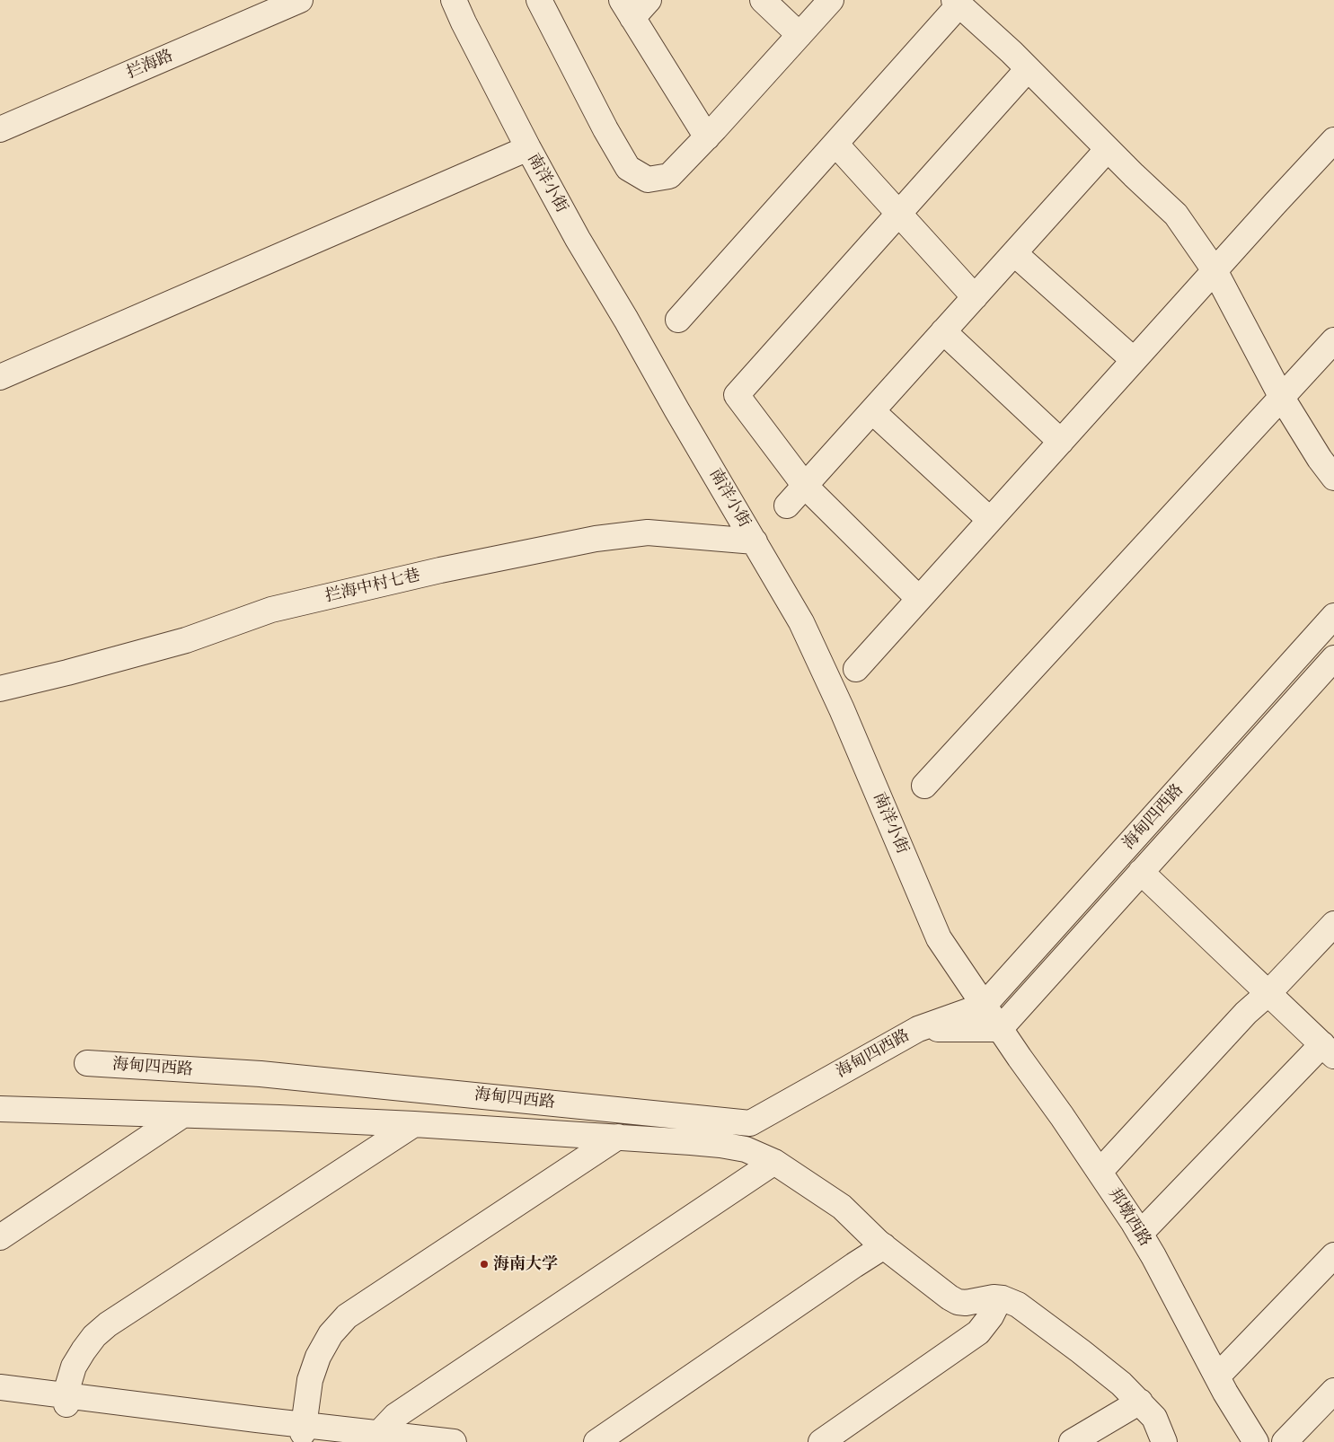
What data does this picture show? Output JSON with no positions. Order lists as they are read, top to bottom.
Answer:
{
  "streets": {
    "street": [
      "拦海路",
      "南洋小街",
      "拦海中村七巷",
      "海甸四西路",
      "邦墩西路"
    ]
  },
  "crossings": [
    ["南洋小街", "拦海中村七巷"],
    ["南洋小街", "海甸四西路"],
    ["南洋小街", "邦墩西路"],
    ["海甸四西路", "邦墩西路"]
  ],
  "places": ["海南大学"]
}
